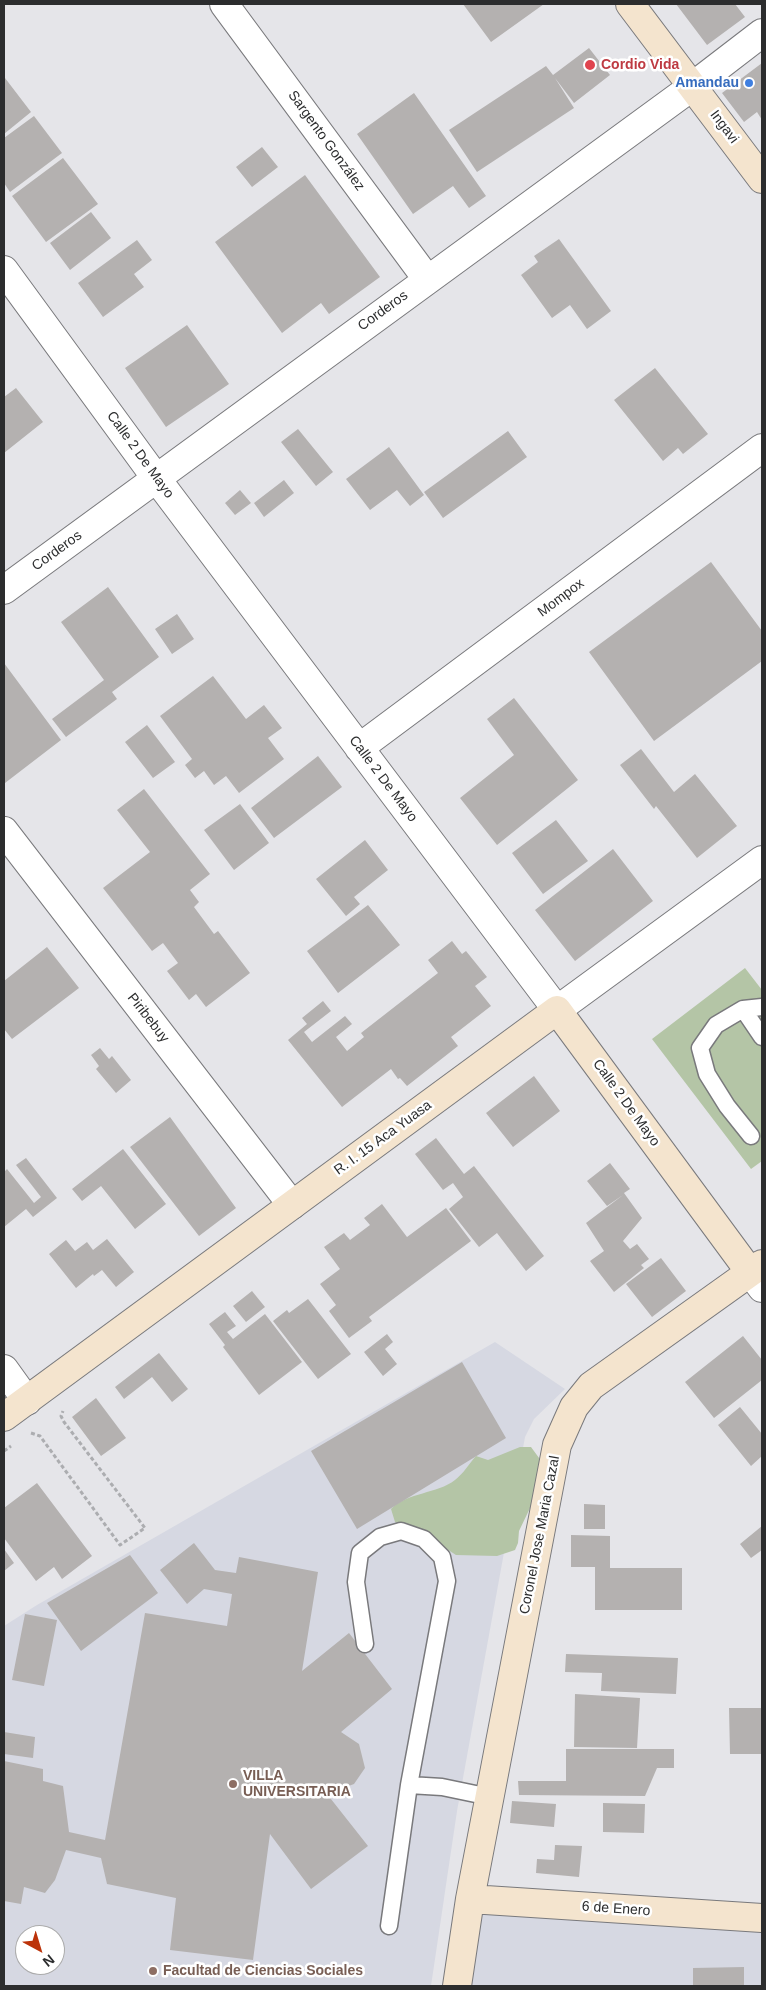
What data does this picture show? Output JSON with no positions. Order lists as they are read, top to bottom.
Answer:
{
  "streets": {
    "street": [
      "Ingavi",
      "Sargento González",
      "Corderos",
      "Calle 2 De Mayo",
      "Mompox",
      "Piribebuy",
      "R. I. 15 Aca Yuasa",
      "Coronel Jose Maria Cazal",
      "6 de Enero"
    ]
  },
  "crossings": [
    ["Ingavi", "Corderos"],
    ["Sargento González", "Corderos"],
    ["Corderos", "Calle 2 De Mayo"],
    ["Calle 2 De Mayo", "Mompox"],
    ["Calle 2 De Mayo", "R. I. 15 Aca Yuasa"],
    ["Calle 2 De Mayo", "Coronel Jose Maria Cazal"],
    ["Piribebuy", "R. I. 15 Aca Yuasa"],
    ["Coronel Jose Maria Cazal", "6 de Enero"]
  ],
  "places": [
    "Cordio Vida",
    "Amandau",
    "VILLA UNIVERSITARIA",
    "Facultad de Ciencias Sociales"
  ],
  "north": "bottom right"
}
